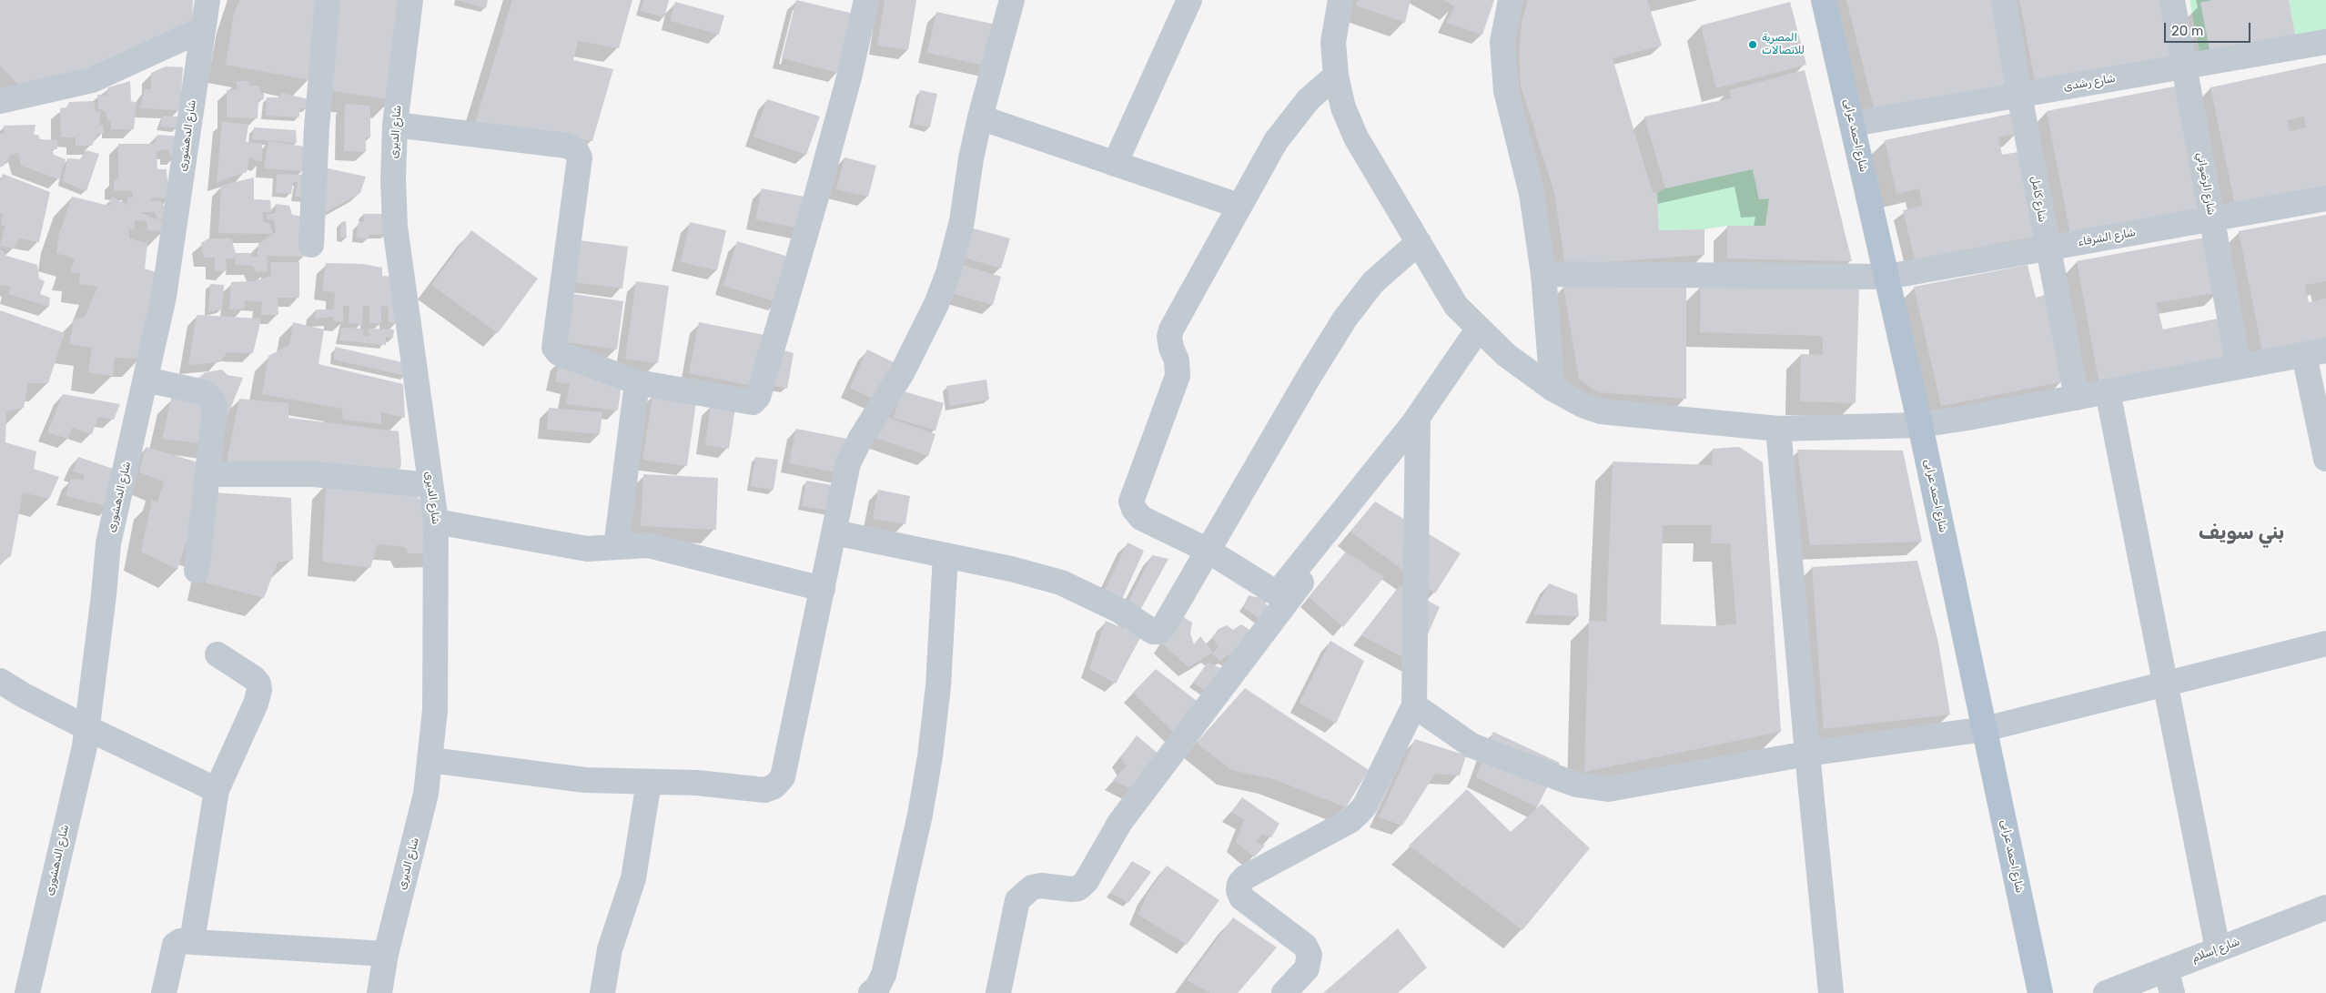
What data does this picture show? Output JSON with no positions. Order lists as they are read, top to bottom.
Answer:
{
  "streets": {
    "main road": ["شارع احمد عرابى"],
    "street": [
      "شارع رشدى",
      "شارع الديرى",
      "شارع الدهشورى",
      "شارع الرضواني",
      "شارع كامل",
      "شارع الشرفاء",
      "شارع إسلام"
    ]
  },
  "crossings": [
    ["شارع رشدى", "شارع احمد عرابى"],
    ["شارع رشدى", "شارع الرضواني"],
    ["شارع رشدى", "شارع كامل"],
    ["شارع احمد عرابى", "شارع الشرفاء"],
    ["شارع الرضواني", "شارع الشرفاء"],
    ["شارع كامل", "شارع الشرفاء"]
  ],
  "districts": ["بني سويف"],
  "places": ["المصرية للاتصالات"],
  "scale_bar": "20 m"
}
